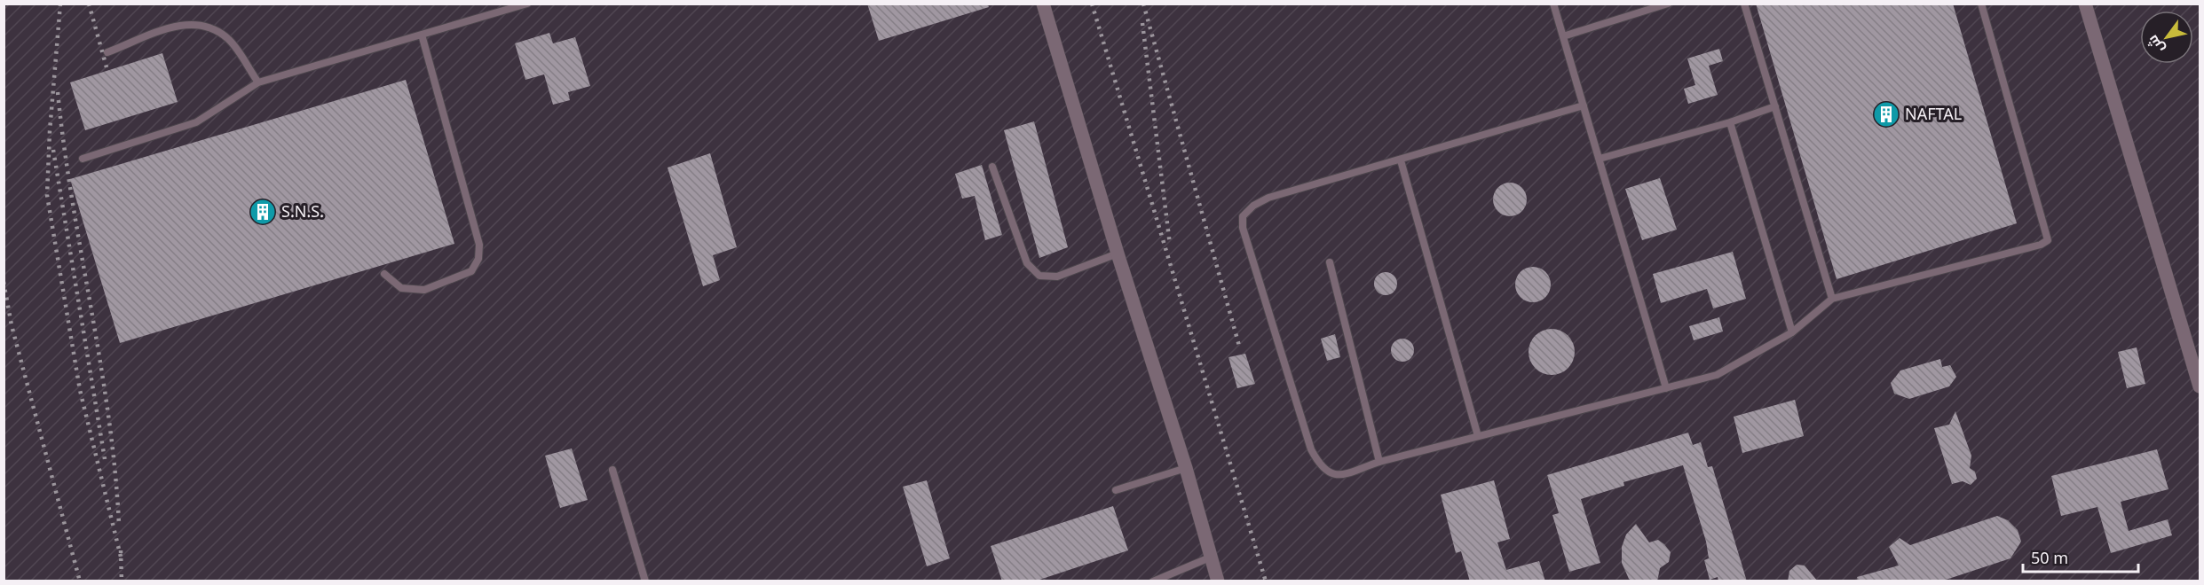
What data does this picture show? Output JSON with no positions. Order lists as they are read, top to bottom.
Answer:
{
  "places": {
    "building": ["NAFTAL", "S.N.S."]
  },
  "scale_bar": "50 m",
  "north": "bottom left"
}
